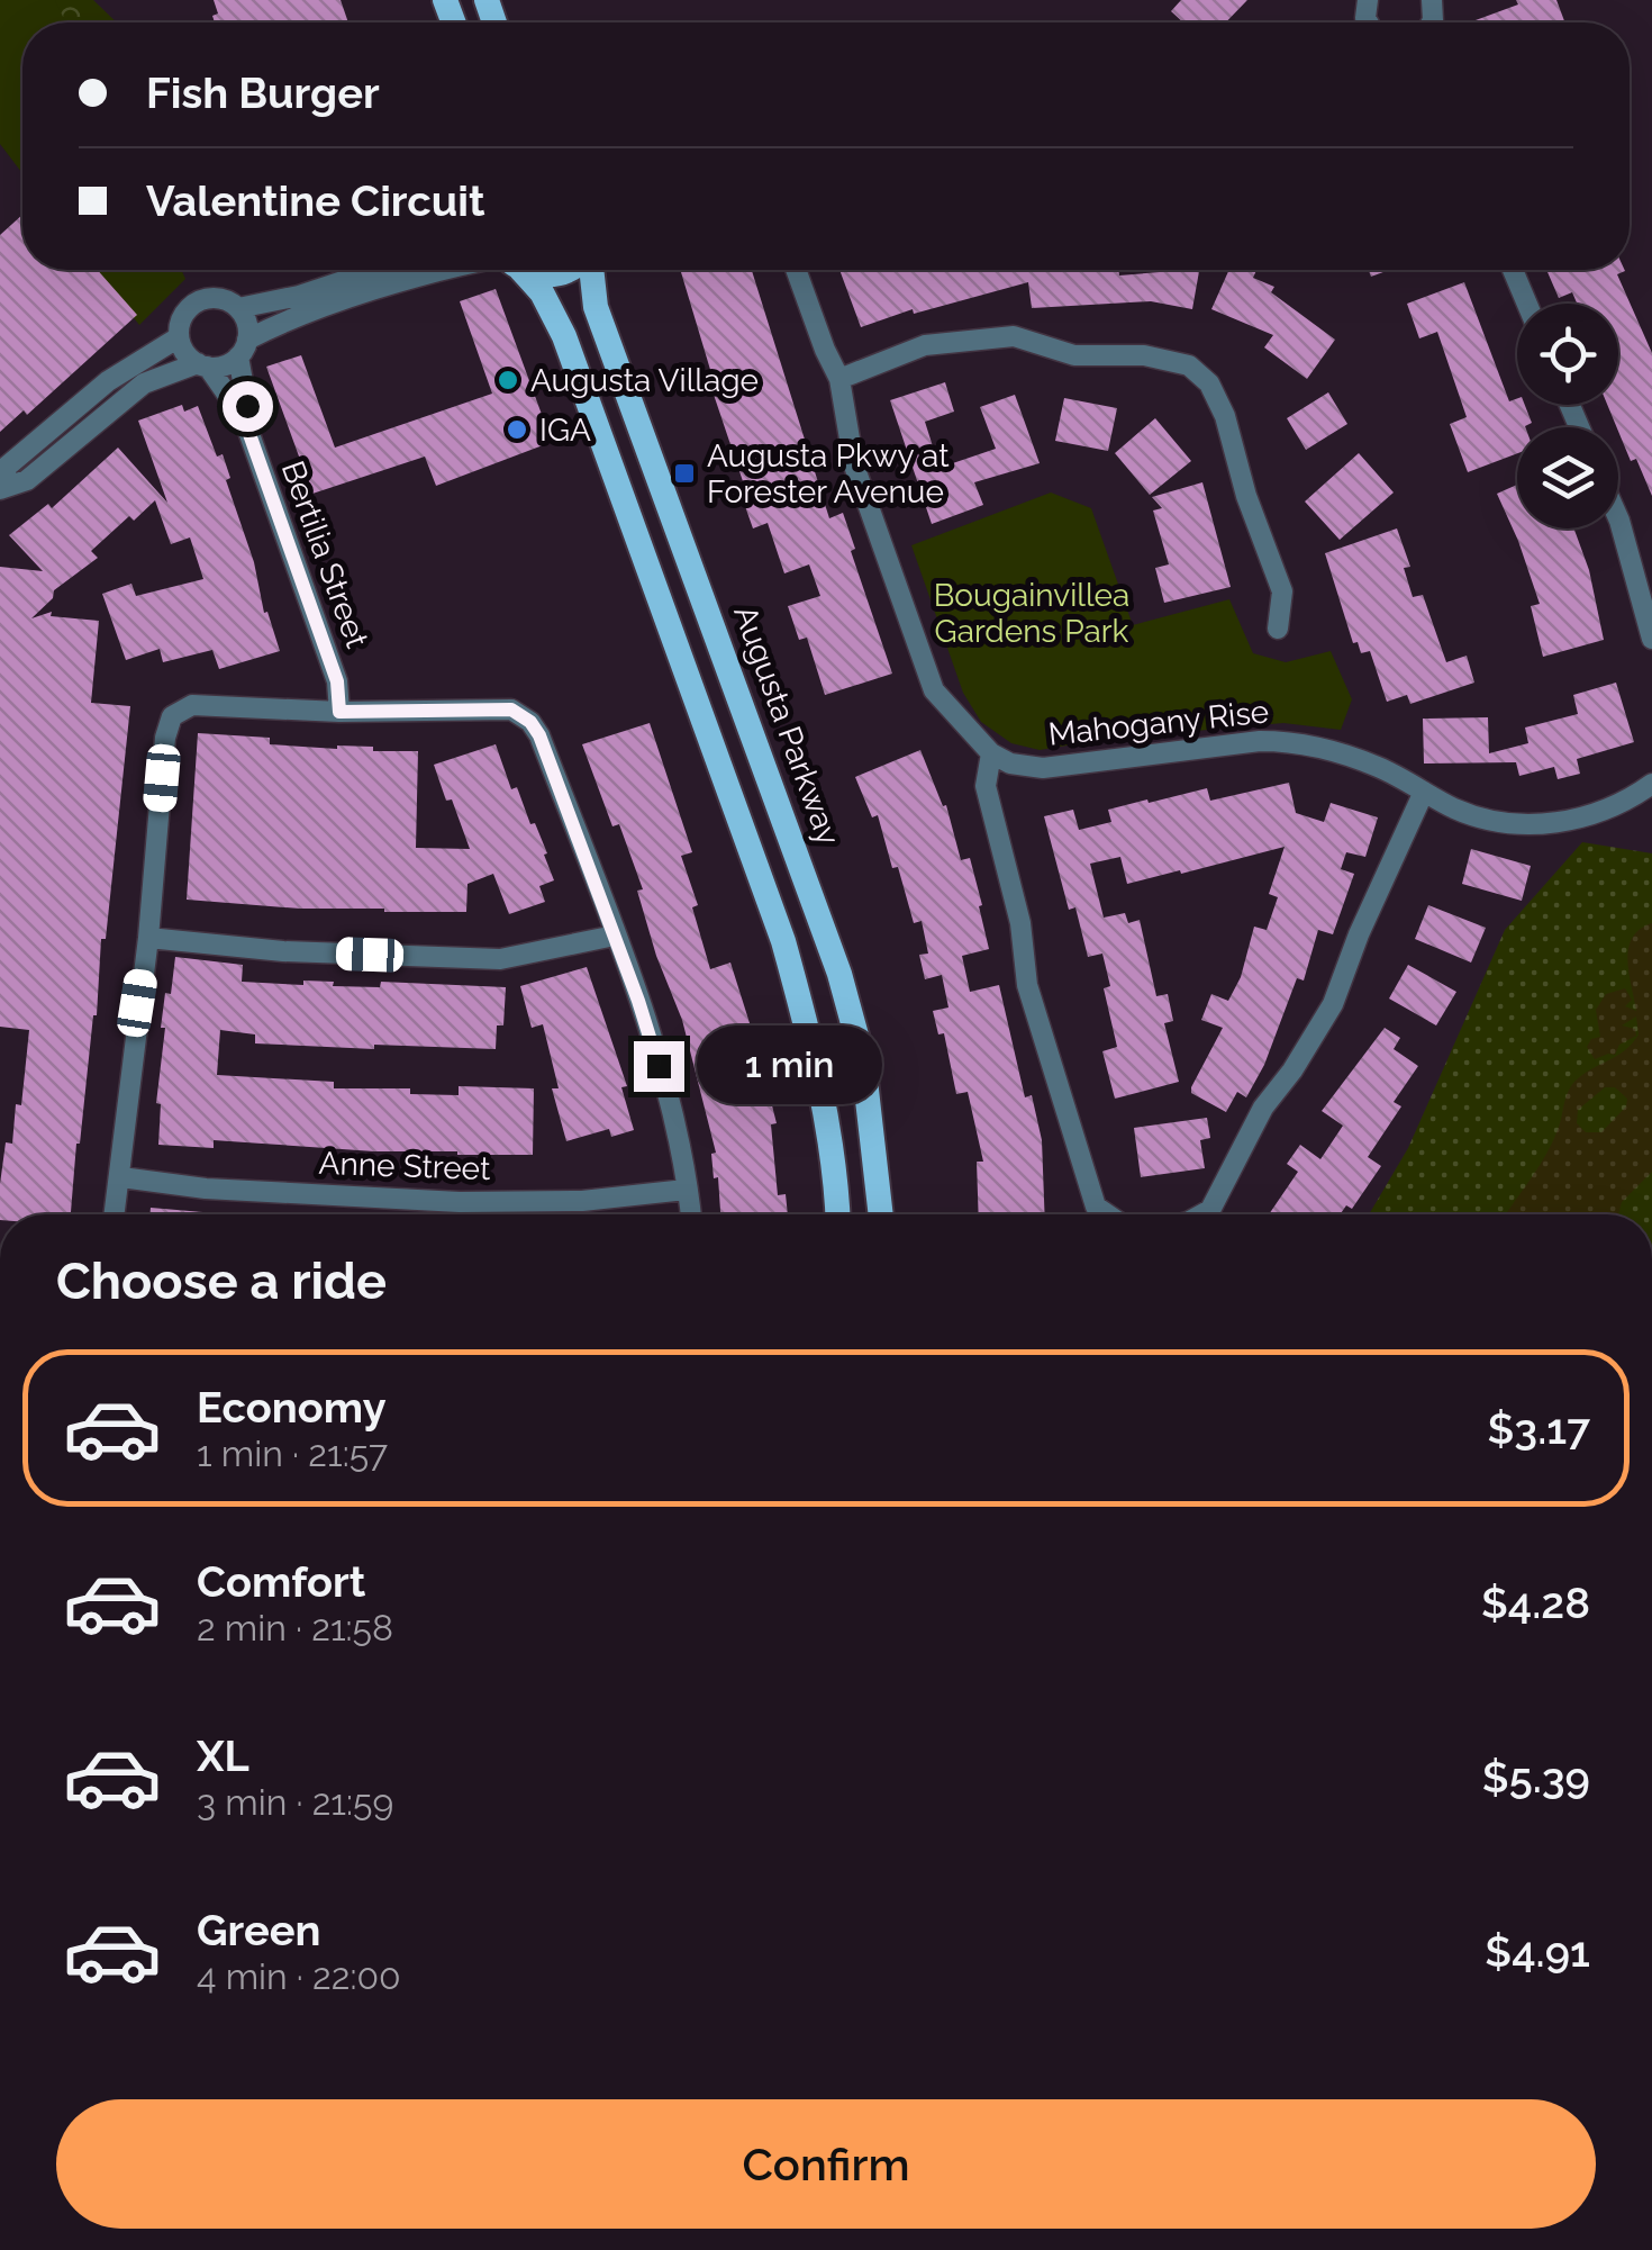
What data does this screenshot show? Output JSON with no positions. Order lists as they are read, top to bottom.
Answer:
{
  "streets": {
    "main road": ["Augusta Parkway"],
    "street": ["Bertilia Street", "Mahogany Rise", "Anne Street"]
  },
  "parks": ["Bougainvillea Gardens Park"],
  "places": {
    "other": ["Augusta Village", "IGA"],
    "transit": ["Augusta Pkwy at Forester Avenue"]
  },
  "page": {
    "banner": ["Fish Burger", "Valentine Circuit"],
    "bubble": "1 min",
    "heading": "Choose a ride",
    "list": [
      {
        "name": "Economy",
        "note": "1 min · 21:57",
        "value": "$3.17"
      },
      {
        "name": "Comfort",
        "note": "2 min · 21:58",
        "value": "$4.28"
      },
      {
        "name": "XL",
        "note": "3 min · 21:59",
        "value": "$5.39"
      },
      {
        "name": "Green",
        "note": "4 min · 22:00",
        "value": "$4.91"
      }
    ],
    "buttons": "Confirm"
  }
}
